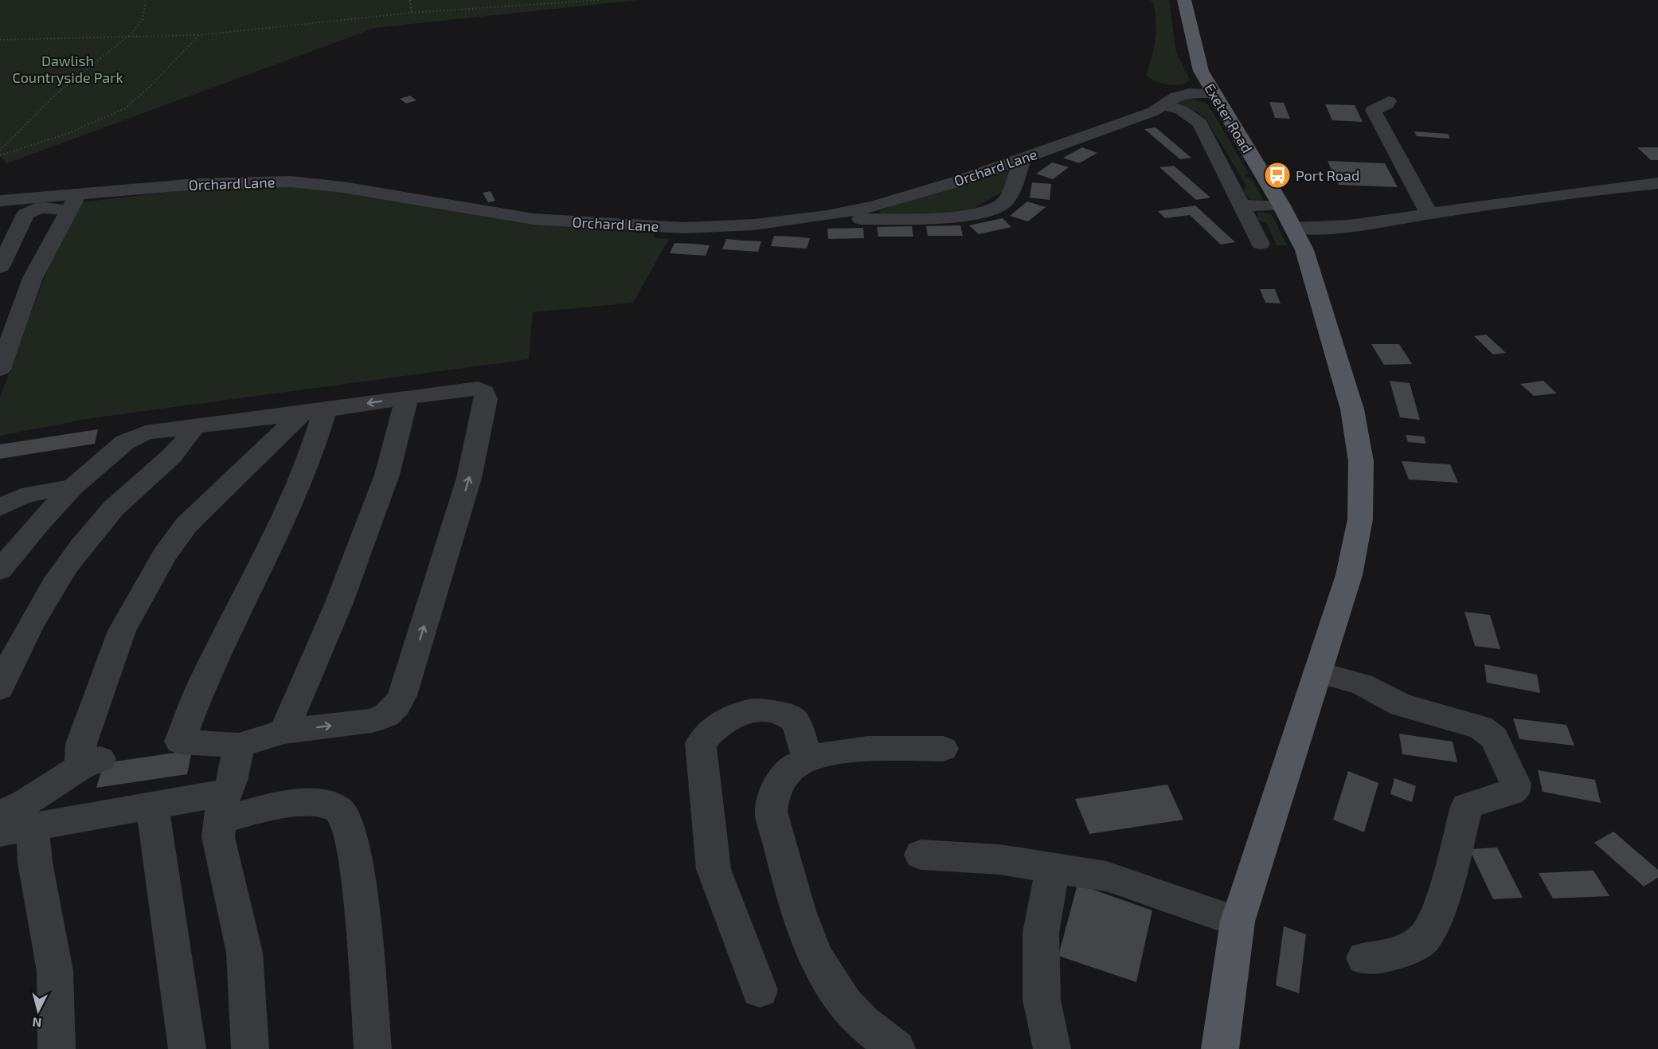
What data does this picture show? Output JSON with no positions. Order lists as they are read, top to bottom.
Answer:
{
  "streets": {
    "main road": ["Exeter Road"],
    "street": ["Orchard Lane"]
  },
  "crossings": [
    ["Exeter Road", "Orchard Lane"]
  ],
  "parks": ["Dawlish Countryside Park"],
  "places": {
    "bus stop": ["Port Road"]
  },
  "north": "bottom"
}
